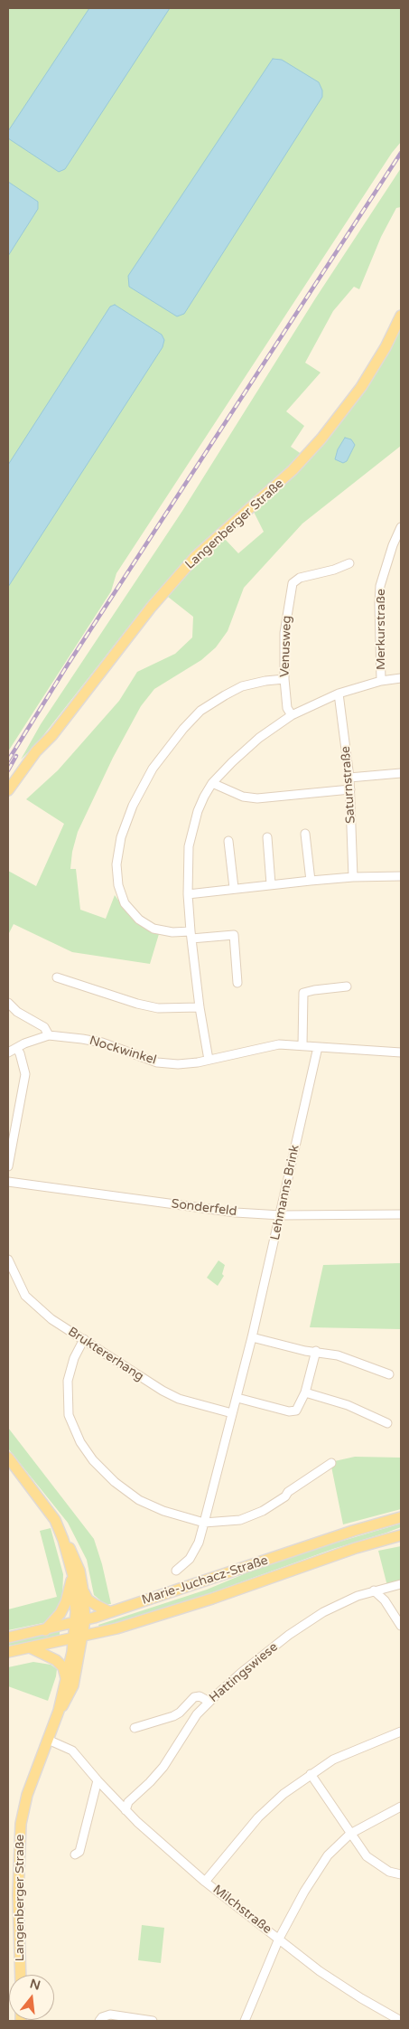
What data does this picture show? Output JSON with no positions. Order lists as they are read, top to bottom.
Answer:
{
  "streets": {
    "main road": ["Langenberger Straße", "Marie-Juchacz-Straße"],
    "street": [
      "Merkurstraße",
      "Venusweg",
      "Saturnstraße",
      "Nockwinkel",
      "Lehmanns Brink",
      "Sonderfeld",
      "Bruktererhang",
      "Hattingswiese",
      "Milchstraße"
    ]
  },
  "crossings": [
    ["Langenberger Straße", "Marie-Juchacz-Straße"],
    ["Langenberger Straße", "Milchstraße"],
    ["Nockwinkel", "Lehmanns Brink"],
    ["Lehmanns Brink", "Sonderfeld"],
    ["Lehmanns Brink", "Bruktererhang"],
    ["Hattingswiese", "Milchstraße"]
  ],
  "north": "top"
}
